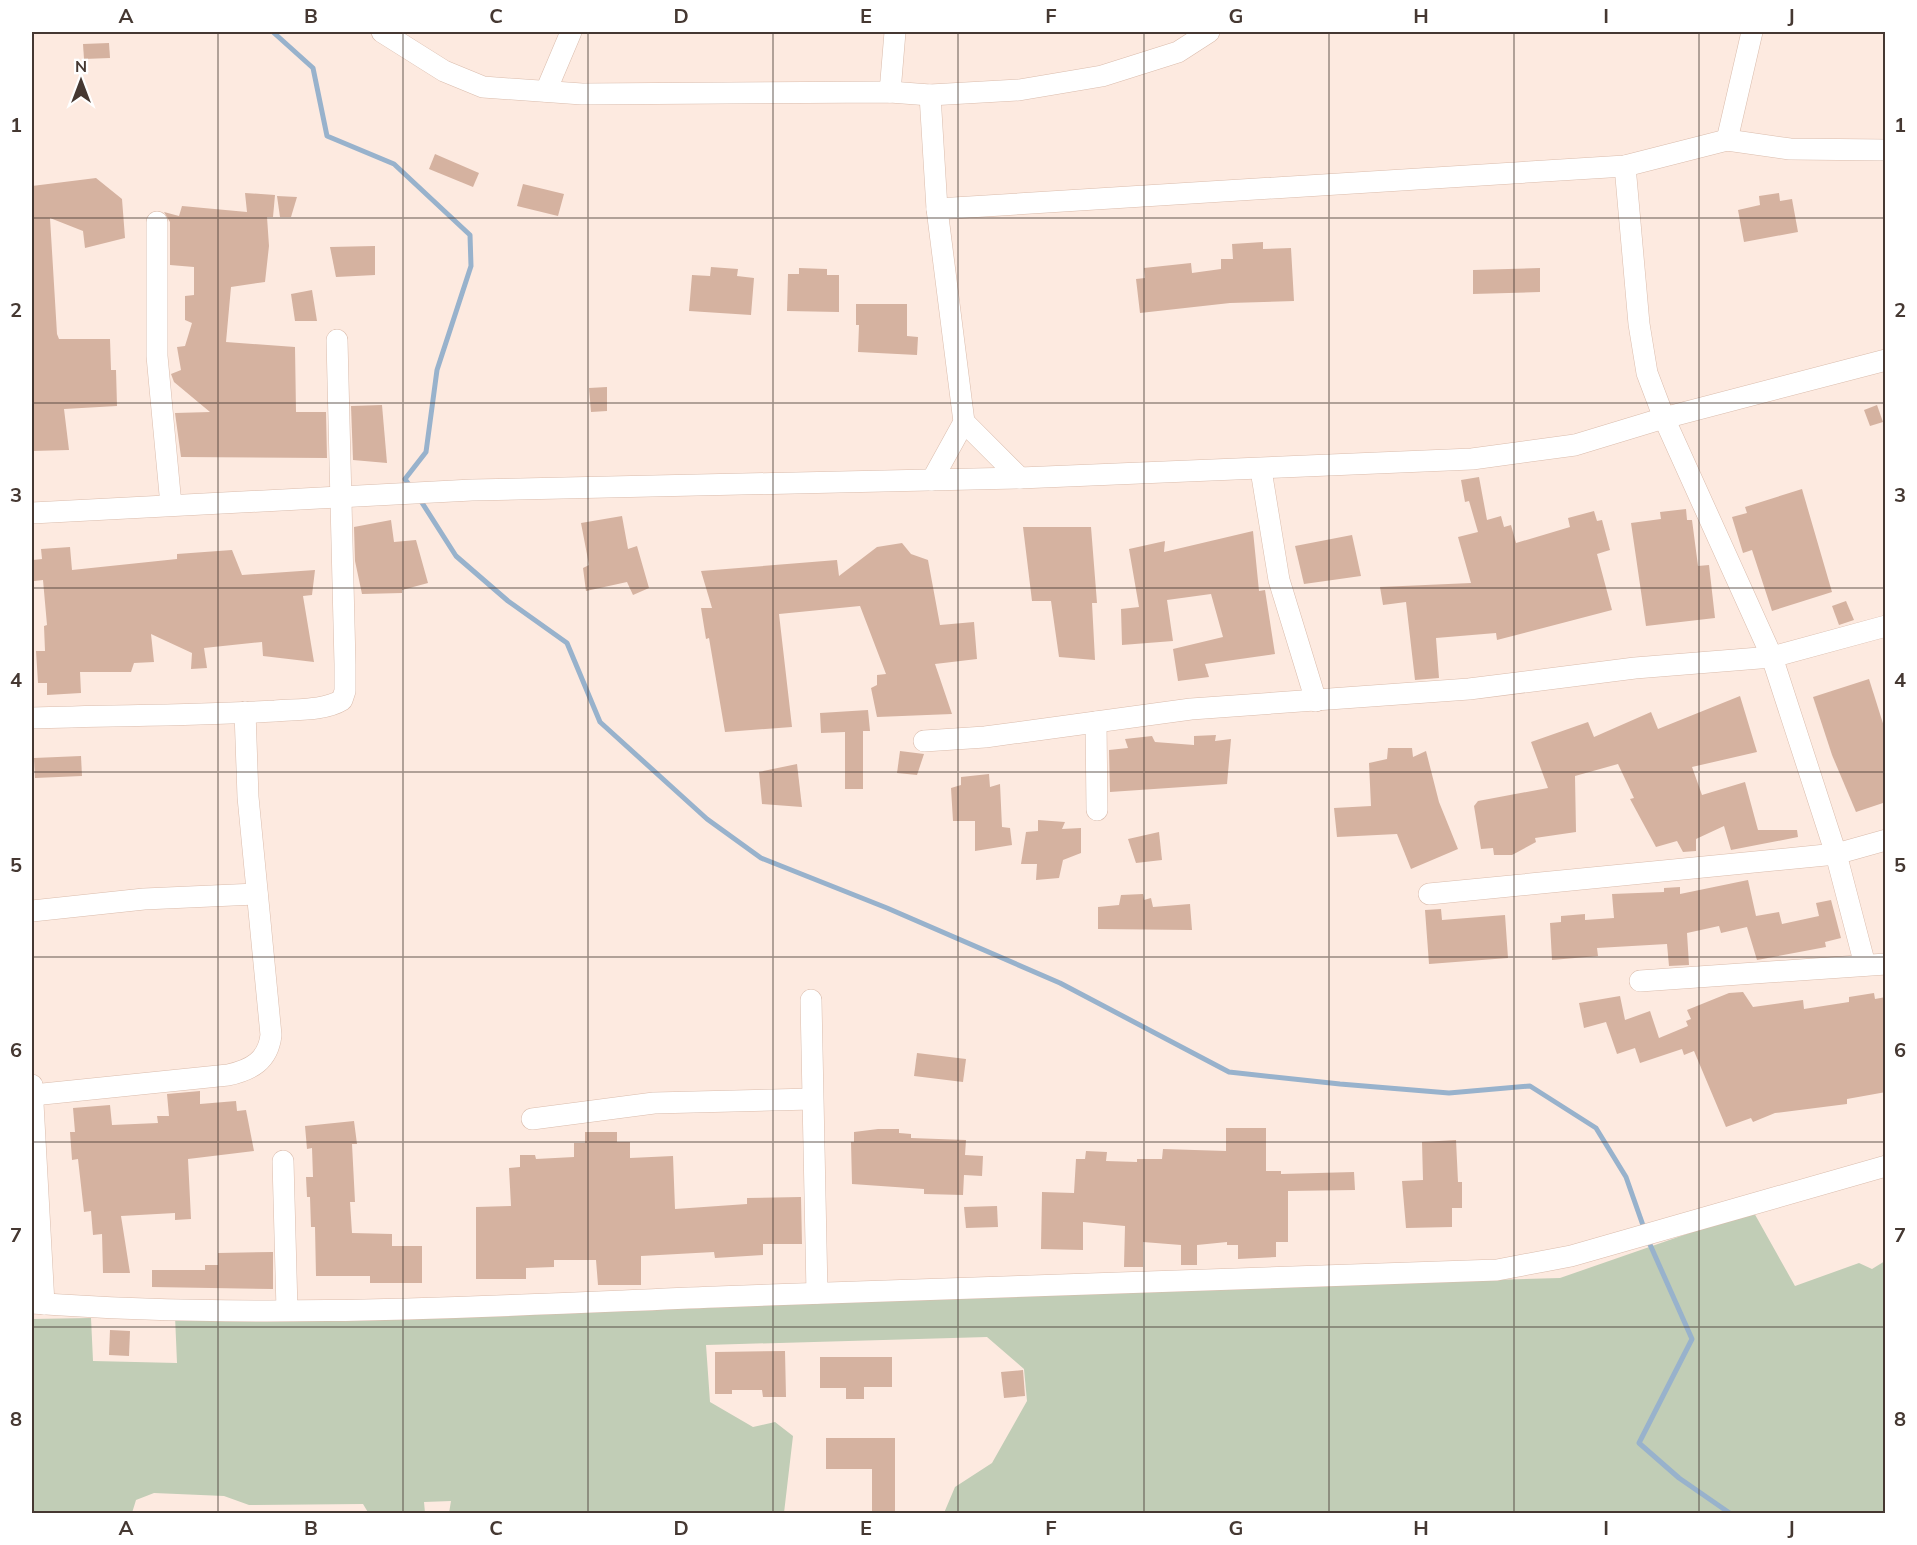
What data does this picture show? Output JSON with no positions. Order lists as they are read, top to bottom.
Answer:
{
  "north": "top",
  "grid": {
    "columns": [
      "A",
      "B",
      "C",
      "D",
      "E",
      "F",
      "G",
      "H",
      "I",
      "J"
    ],
    "rows": [
      "1",
      "2",
      "3",
      "4",
      "5",
      "6",
      "7",
      "8"
    ]
  }
}
